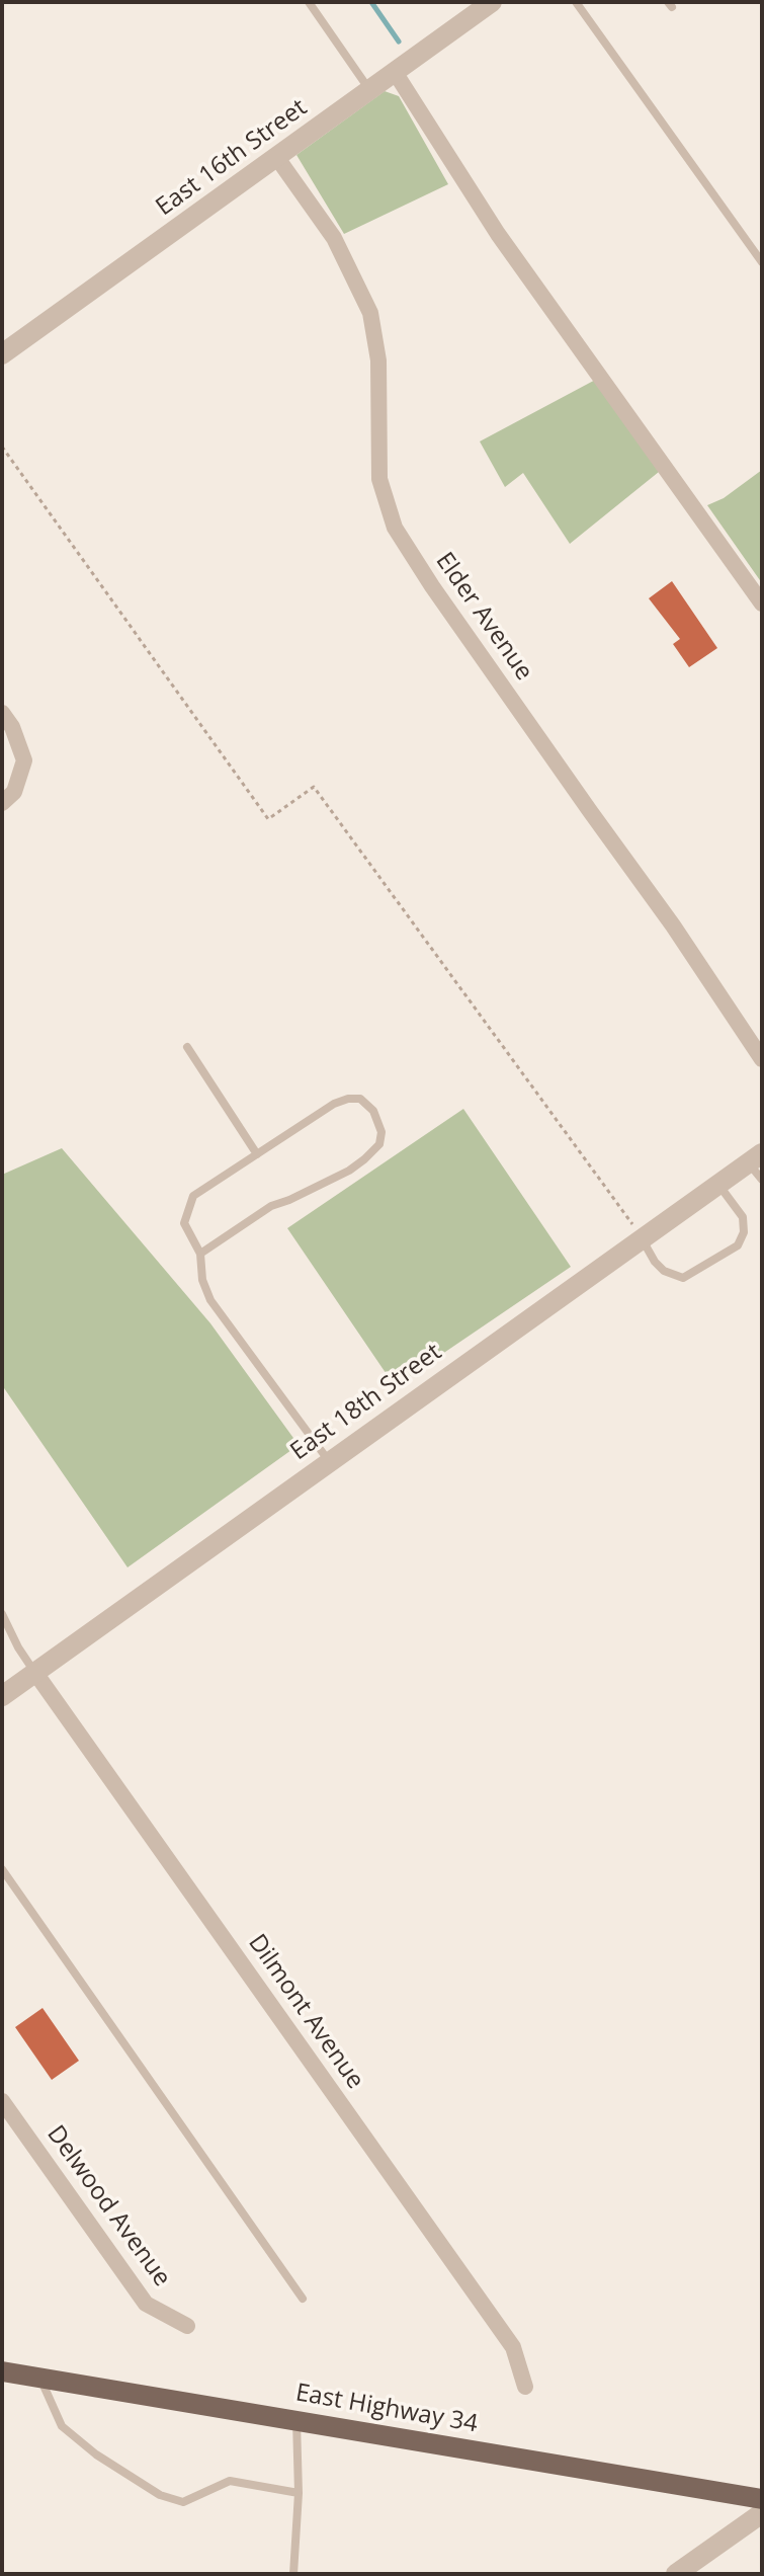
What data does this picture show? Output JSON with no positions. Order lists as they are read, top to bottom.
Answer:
{
  "streets": {
    "main road": ["East Highway 34"],
    "street": [
      "East 16th Street",
      "Elder Avenue",
      "East 18th Street",
      "Dilmont Avenue",
      "Delwood Avenue"
    ]
  },
  "crossings": [
    ["East 16th Street", "Elder Avenue"],
    ["East 18th Street", "Dilmont Avenue"]
  ]
}
